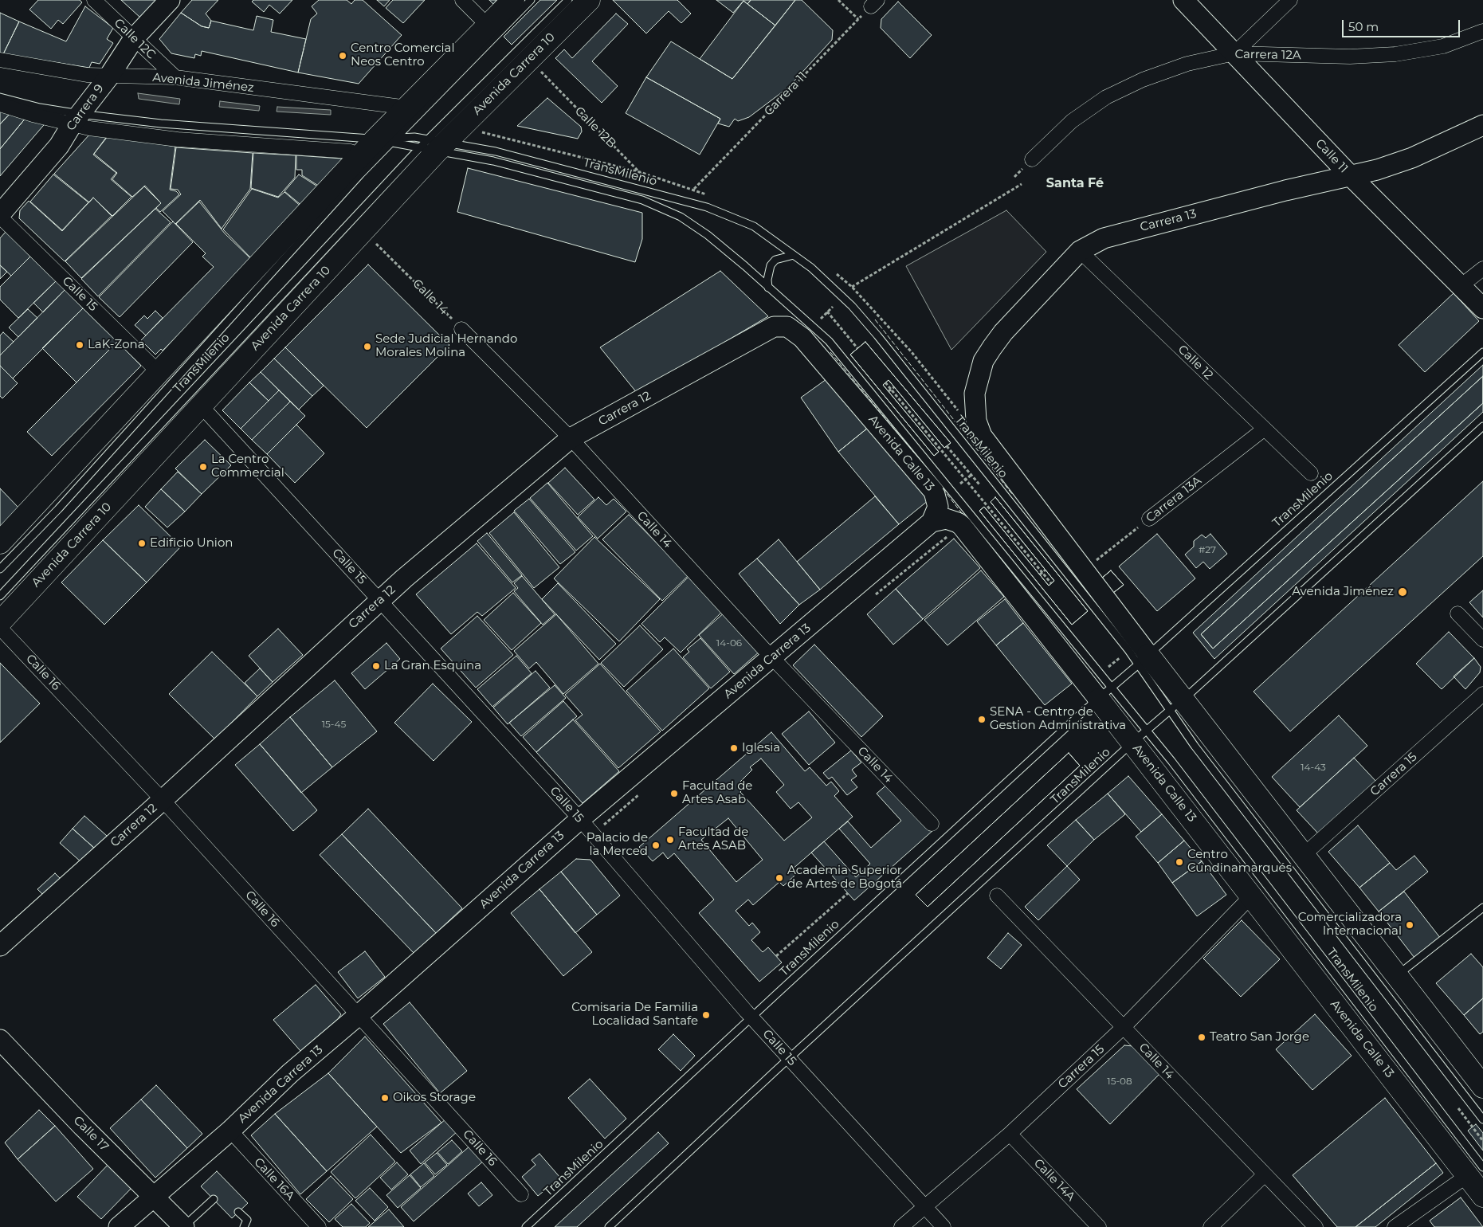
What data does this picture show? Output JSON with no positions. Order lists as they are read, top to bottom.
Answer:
{
  "streets": {
    "main road": ["Avenida Carrera 10", "Avenida Calle 13"],
    "street": [
      "Calle 12C",
      "Carrera 12A",
      "Avenida Jiménez",
      "Carrera 9",
      "Calle 11",
      "Carrera 13",
      "Calle 15",
      "Calle 14",
      "Calle 12",
      "Carrera 12",
      "Carrera 13A",
      "Avenida Carrera 13",
      "Calle 16",
      "Carrera 15",
      "Calle 17",
      "Calle 16A",
      "Calle 14A"
    ],
    "lane": ["TransMilenio"],
    "path": ["Carrera 11", "Calle 12B"]
  },
  "crossings": [
    ["Calle 12C", "Avenida Jiménez"],
    ["Calle 12C", "Carrera 9"],
    ["Carrera 12A", "Calle 11"],
    ["Avenida Carrera 10", "Calle 12B"],
    ["Avenida Carrera 10", "TransMilenio"],
    ["Avenida Carrera 10", "Calle 15"],
    ["Avenida Jiménez", "Carrera 9"],
    ["Carrera 9", "TransMilenio"],
    ["Carrera 9", "Calle 15"],
    ["Calle 12B", "TransMilenio"],
    ["Calle 11", "Carrera 13"],
    ["TransMilenio", "Calle 15"],
    ["TransMilenio", "Avenida Calle 13"],
    ["Carrera 13", "Calle 12"],
    ["Carrera 13", "Carrera 13A"],
    ["Calle 15", "Carrera 12"],
    ["Calle 15", "Avenida Carrera 13"],
    ["Calle 15", "Carrera 15"],
    ["Calle 14", "Carrera 12"],
    ["Calle 14", "Avenida Carrera 13"],
    ["Calle 14", "Carrera 15"],
    ["Calle 12", "Carrera 13A"],
    ["Carrera 12", "Avenida Calle 13"],
    ["Carrera 12", "Calle 16"],
    ["Avenida Calle 13", "Avenida Carrera 13"],
    ["Avenida Calle 13", "Carrera 15"],
    ["Avenida Carrera 13", "Calle 16"],
    ["Avenida Carrera 13", "Calle 17"],
    ["Avenida Carrera 13", "Calle 16A"],
    ["Carrera 15", "Calle 14A"]
  ],
  "districts": ["Santa Fé"],
  "places": [
    "Centro Comercial Neos Centro",
    "LaK-Zona",
    "Sede Judicial Hernando Morales Molina",
    "La Centro Commercial",
    "Edificio Union",
    "Avenida Jiménez",
    "La Gran Esquina",
    "SENA - Centro de Gestion Administrativa",
    "Iglesia",
    "Facultad de Artes Asab",
    "Facultad de Artes ASAB",
    "Palacio de la Merced",
    "Centro Cundinamarqués",
    "Academia Superior de Artes de Bogotá",
    "Comercializadora Internacional",
    "Comisaria De Familia Localidad Santafe",
    "Teatro San Jorge",
    "Oikos Storage"
  ],
  "house_numbers": [
    "#27",
    "14-06",
    "15-45",
    "14-43",
    "15-08"
  ],
  "scale_bar": "50 m"
}
